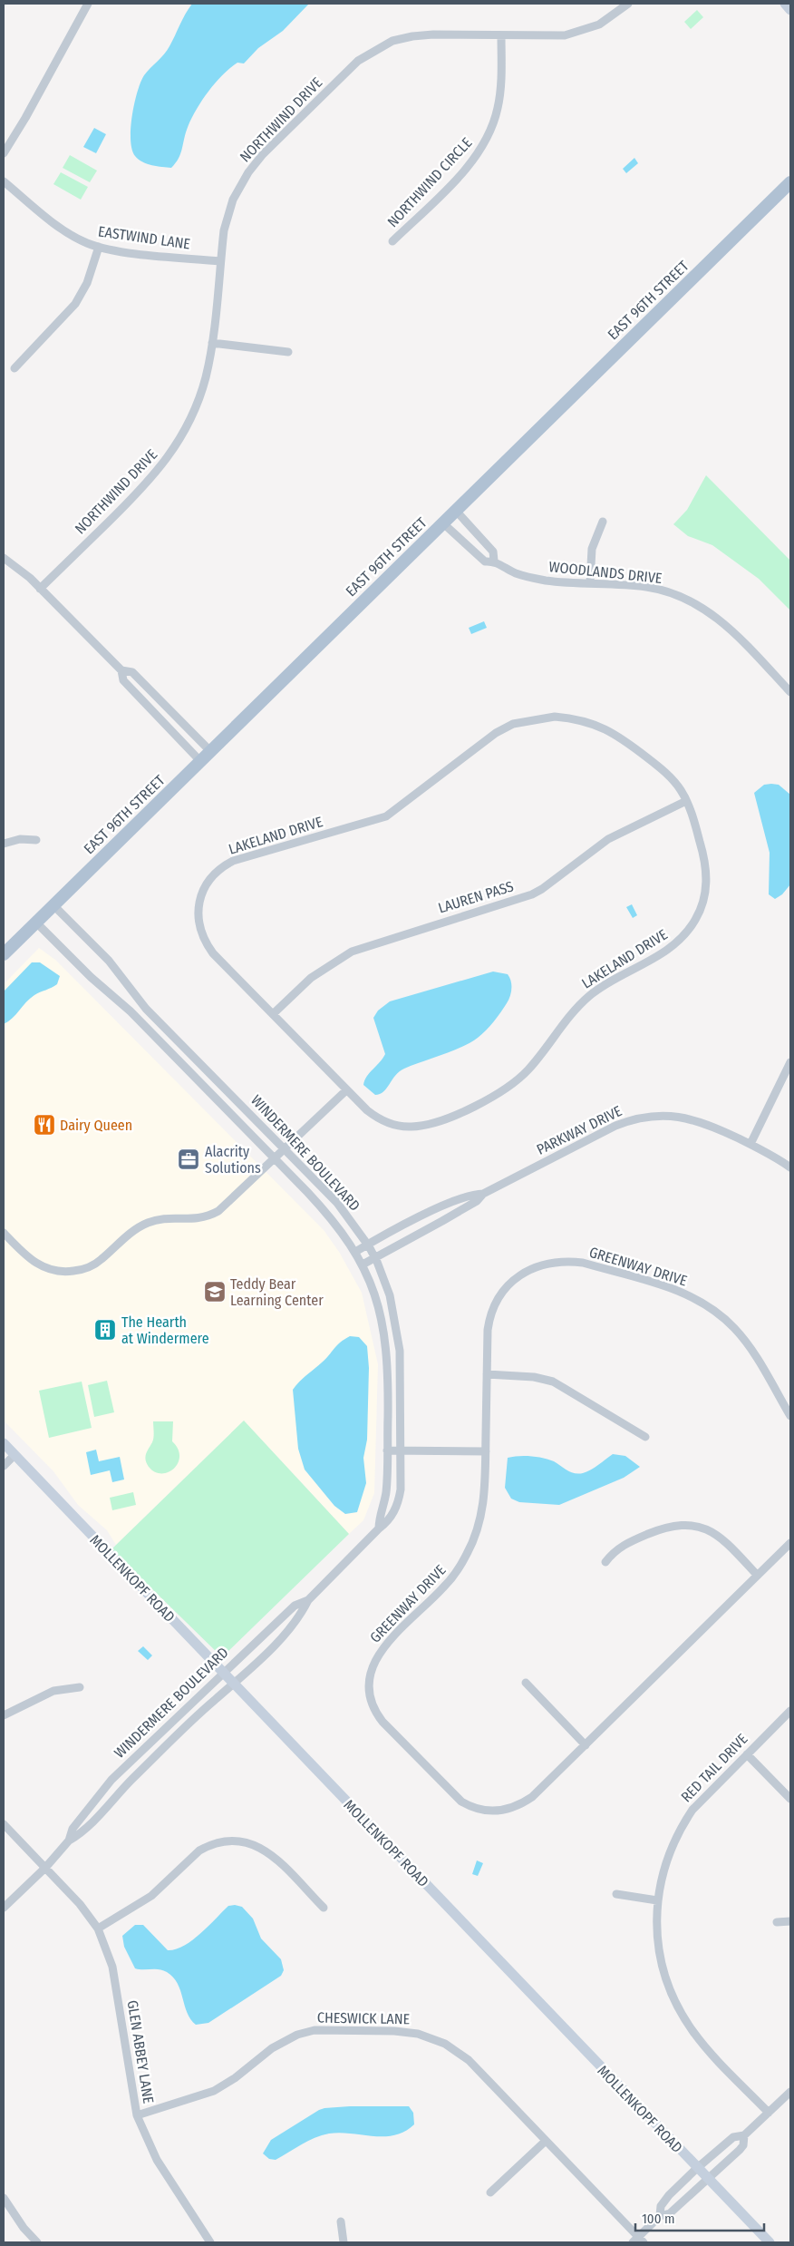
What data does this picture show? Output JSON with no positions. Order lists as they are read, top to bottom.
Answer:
{
  "streets": {
    "main road": ["EAST 96TH STREET"],
    "street": [
      "NORTHWIND DRIVE",
      "NORTHWIND CIRCLE",
      "EASTWIND LANE",
      "WOODLANDS DRIVE",
      "LAKELAND DRIVE",
      "LAUREN PASS",
      "PARKWAY DRIVE",
      "WINDERMERE BOULEVARD",
      "GREENWAY DRIVE",
      "MOLLENKOPF ROAD",
      "RED TAIL DRIVE",
      "CHESWICK LANE",
      "GLEN ABBEY LANE"
    ]
  },
  "crossings": [
    ["NORTHWIND DRIVE", "NORTHWIND CIRCLE"],
    ["NORTHWIND DRIVE", "EASTWIND LANE"],
    ["EAST 96TH STREET", "WOODLANDS DRIVE"],
    ["EAST 96TH STREET", "WINDERMERE BOULEVARD"],
    ["LAKELAND DRIVE", "LAUREN PASS"],
    ["PARKWAY DRIVE", "WINDERMERE BOULEVARD"],
    ["WINDERMERE BOULEVARD", "MOLLENKOPF ROAD"],
    ["WINDERMERE BOULEVARD", "GLEN ABBEY LANE"],
    ["CHESWICK LANE", "GLEN ABBEY LANE"]
  ],
  "places": {
    "restaurant": ["Dairy Queen"],
    "office": ["Alacrity Solutions"],
    "school or university": ["Teddy Bear Learning Center"],
    "building": ["The Hearth at Windermere"]
  },
  "scale_bar": "100 m"
}
